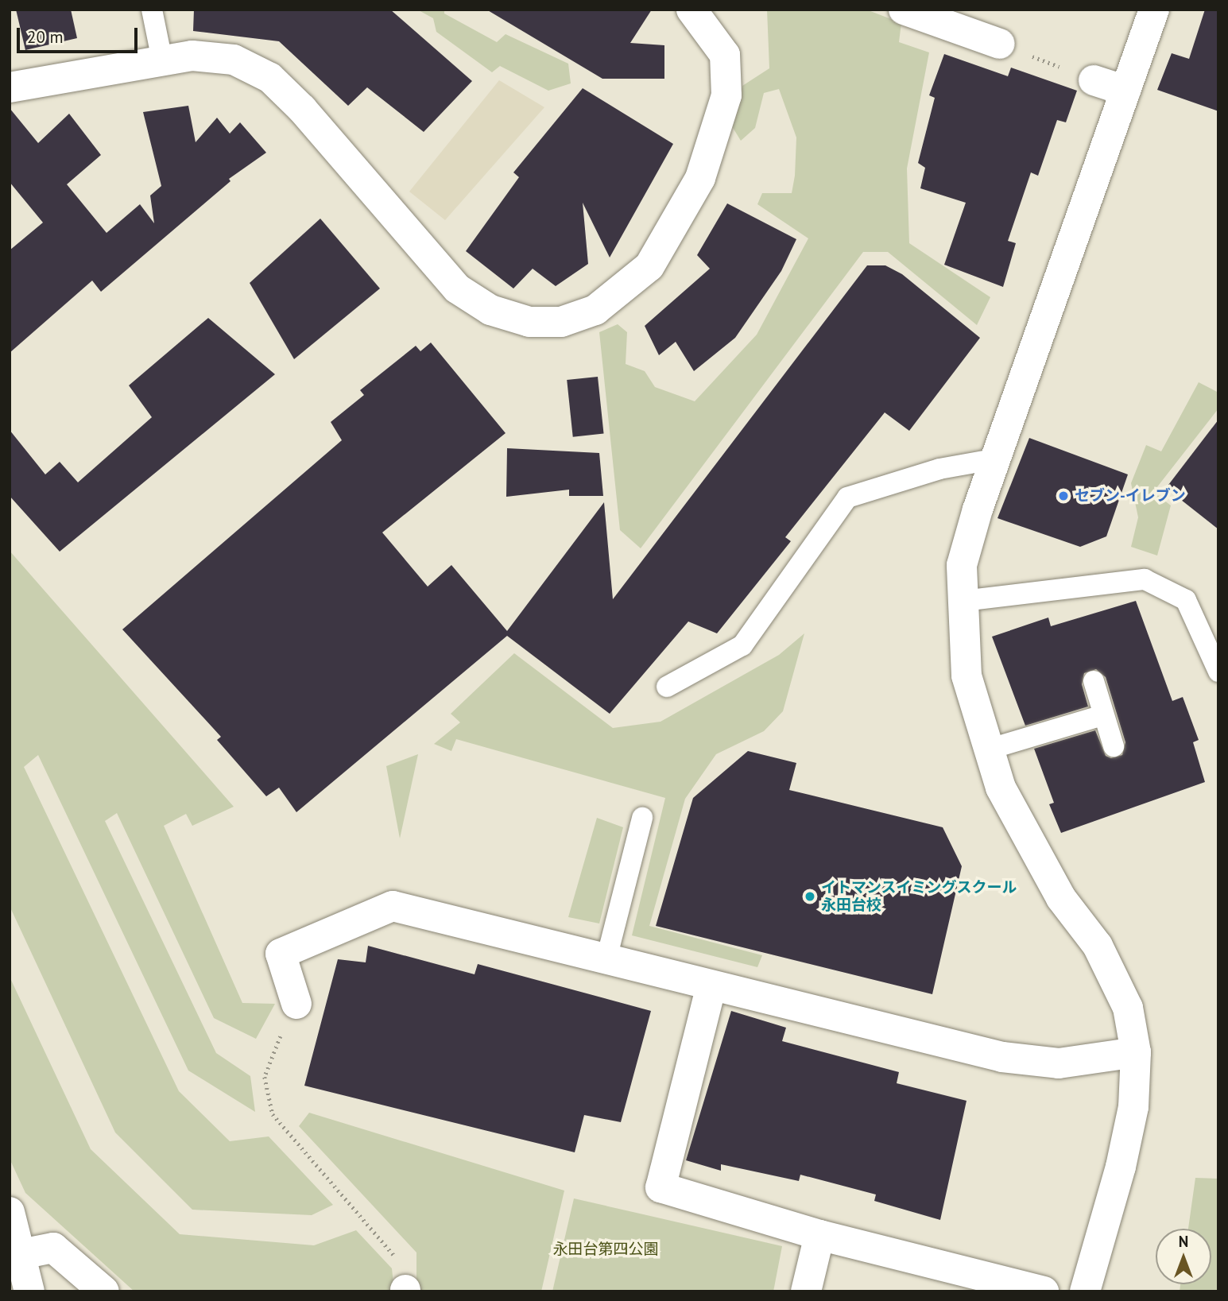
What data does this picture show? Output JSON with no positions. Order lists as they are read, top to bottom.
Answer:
{
  "parks": ["永田台第四公園"],
  "places": ["セブン-イレブン", "イトマンスイミングスクール 永田台校"],
  "scale_bar": "20 m",
  "north": "top"
}
